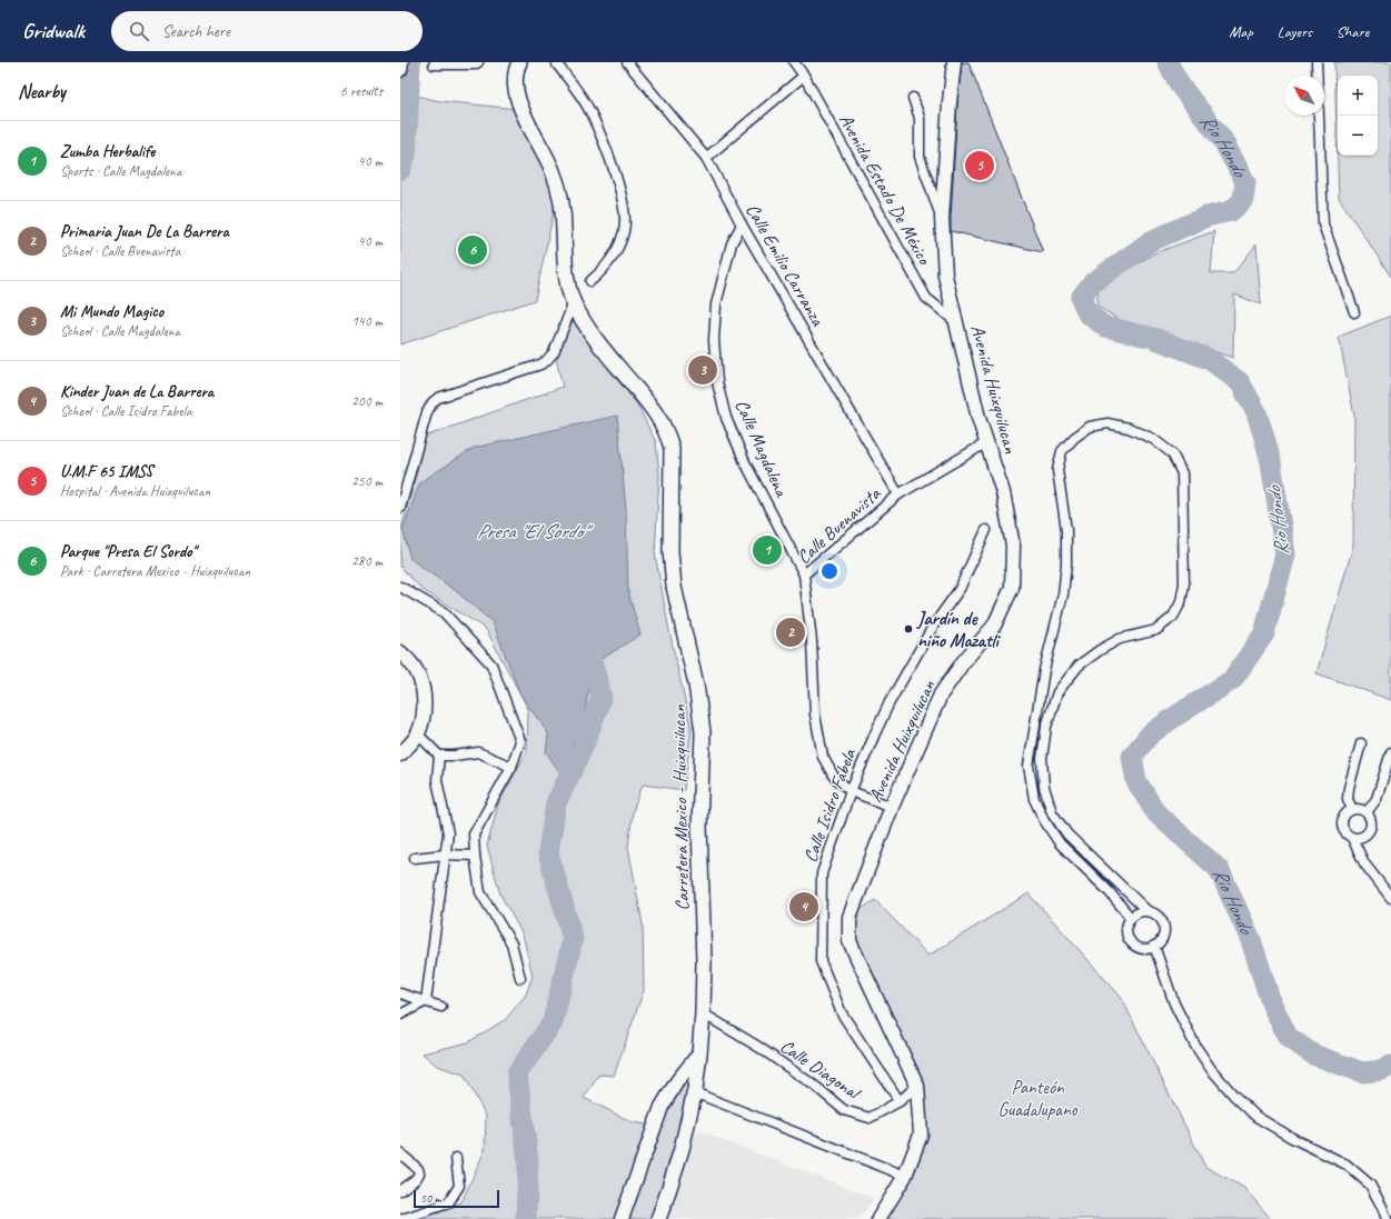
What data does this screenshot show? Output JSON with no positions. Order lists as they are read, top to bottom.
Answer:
{
  "streets": {
    "main road": ["Carretera Mexico - Huixquilucan"],
    "street": [
      "Avenida Estado De México",
      "Calle Emilio Carranza",
      "Avenida Huixquilucan",
      "Calle Magdalena",
      "Calle Buenavista",
      "Calle Isidro Fabela",
      "Calle Diagonal"
    ]
  },
  "crossings": [
    ["Avenida Estado De México", "Avenida Huixquilucan"],
    ["Calle Emilio Carranza", "Calle Magdalena"],
    ["Calle Emilio Carranza", "Calle Buenavista"],
    ["Avenida Huixquilucan", "Calle Buenavista"],
    ["Avenida Huixquilucan", "Calle Diagonal"],
    ["Calle Magdalena", "Calle Buenavista"],
    ["Calle Buenavista", "Calle Isidro Fabela"],
    ["Calle Isidro Fabela", "Calle Diagonal"],
    ["Carretera Mexico - Huixquilucan", "Calle Diagonal"]
  ],
  "water": ["Rio Hondo", "Presa \"El Sordo\""],
  "parks": ["Panteón Guadalupano"],
  "places": ["Jardín de niño Mazatli"],
  "scale_bar": "50 m",
  "north": "top left",
  "page": {
    "header": "Gridwalk",
    "search": "Search here",
    "nav": ["Map", "Layers", "Share"],
    "heading": ["Nearby", "6 results"],
    "map_buttons": ["+", "−"],
    "list": [
      {
        "mark": "1",
        "name": "Zumba Herbalife",
        "note": "Sports · Calle Magdalena",
        "value": "40 m"
      },
      {
        "mark": "2",
        "name": "Primaria Juan De La Barrera",
        "note": "School · Calle Buenavista",
        "value": "40 m"
      },
      {
        "mark": "3",
        "name": "Mi Mundo Magico",
        "note": "School · Calle Magdalena",
        "value": "140 m"
      },
      {
        "mark": "4",
        "name": "Kinder Juan de La Barrera",
        "note": "School · Calle Isidro Fabela",
        "value": "200 m"
      },
      {
        "mark": "5",
        "name": "U.M.F 65 IMSS",
        "note": "Hospital · Avenida Huixquilucan",
        "value": "250 m"
      },
      {
        "mark": "6",
        "name": "Parque \"Presa El Sordo\"",
        "note": "Park · Carretera Mexico - Huixquilucan",
        "value": "280 m"
      }
    ],
    "pins": [
      "5",
      "6",
      "3",
      "1",
      "2",
      "4"
    ],
    "scale": "50 m"
  }
}
